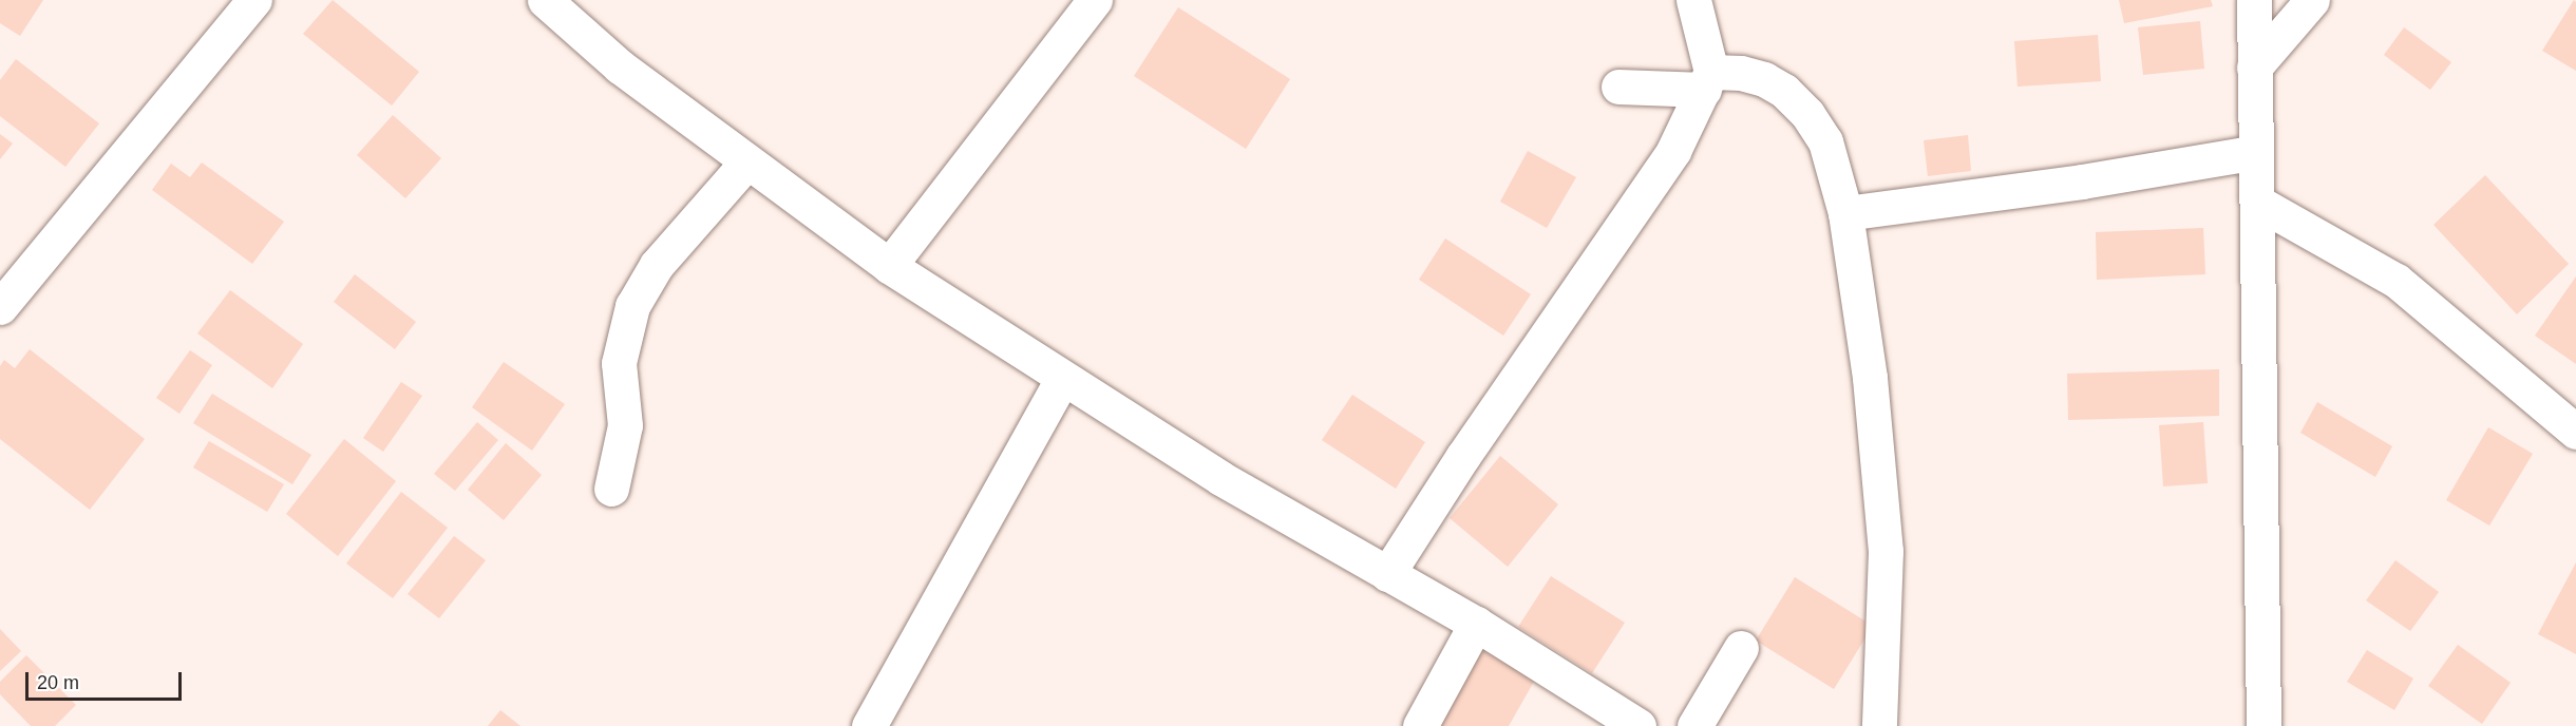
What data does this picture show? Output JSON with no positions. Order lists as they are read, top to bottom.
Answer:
{
  "scale_bar": "20 m"
}
